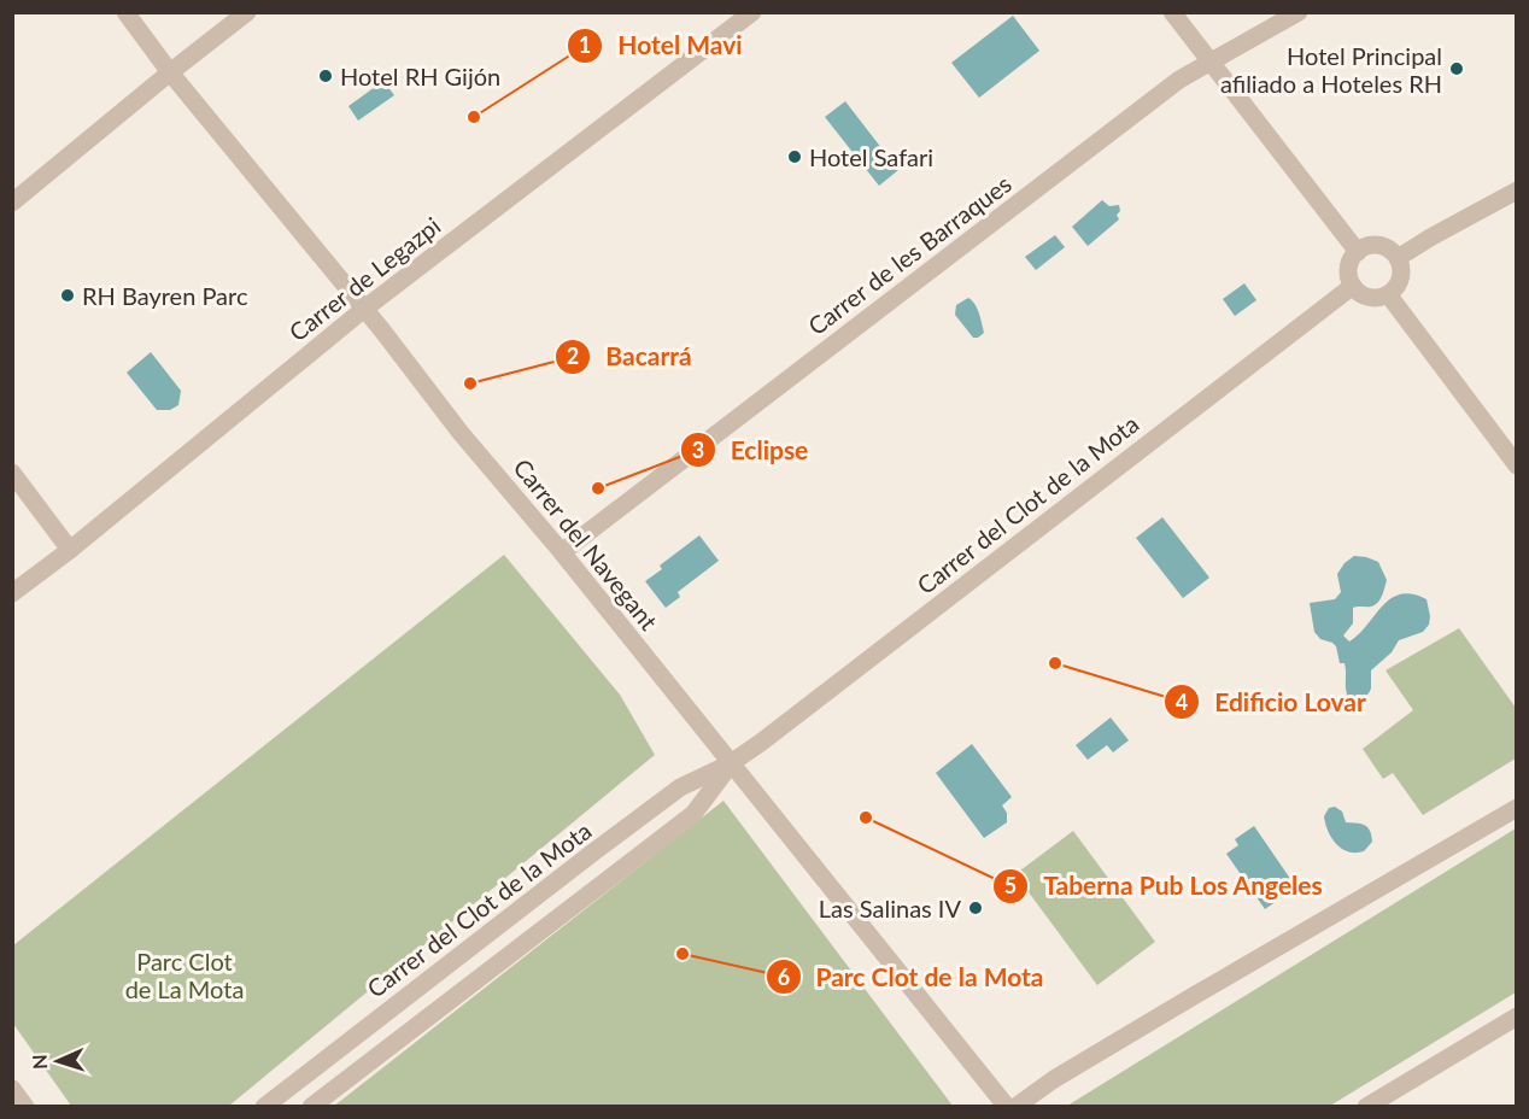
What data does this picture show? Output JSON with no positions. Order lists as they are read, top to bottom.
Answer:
{
  "streets": {
    "street": [
      "Carrer de les Barraques",
      "Carrer de Legazpi",
      "Carrer del Clot de la Mota",
      "Carrer del Navegant"
    ]
  },
  "crossings": [
    ["Carrer de les Barraques", "Carrer del Navegant"],
    ["Carrer de Legazpi", "Carrer del Navegant"],
    ["Carrer del Clot de la Mota", "Carrer del Navegant"]
  ],
  "parks": ["Parc Clot de La Mota"],
  "places": [
    "Hotel Principal afiliado a Hoteles RH",
    "Hotel RH Gijón",
    "Hotel Mavi",
    "Hotel Safari",
    "RH Bayren Parc",
    "Bacarrá",
    "Eclipse",
    "Edificio Lovar",
    "Taberna Pub Los Angeles",
    "Las Salinas IV",
    "Parc Clot de la Mota"
  ],
  "north": "left"
}
